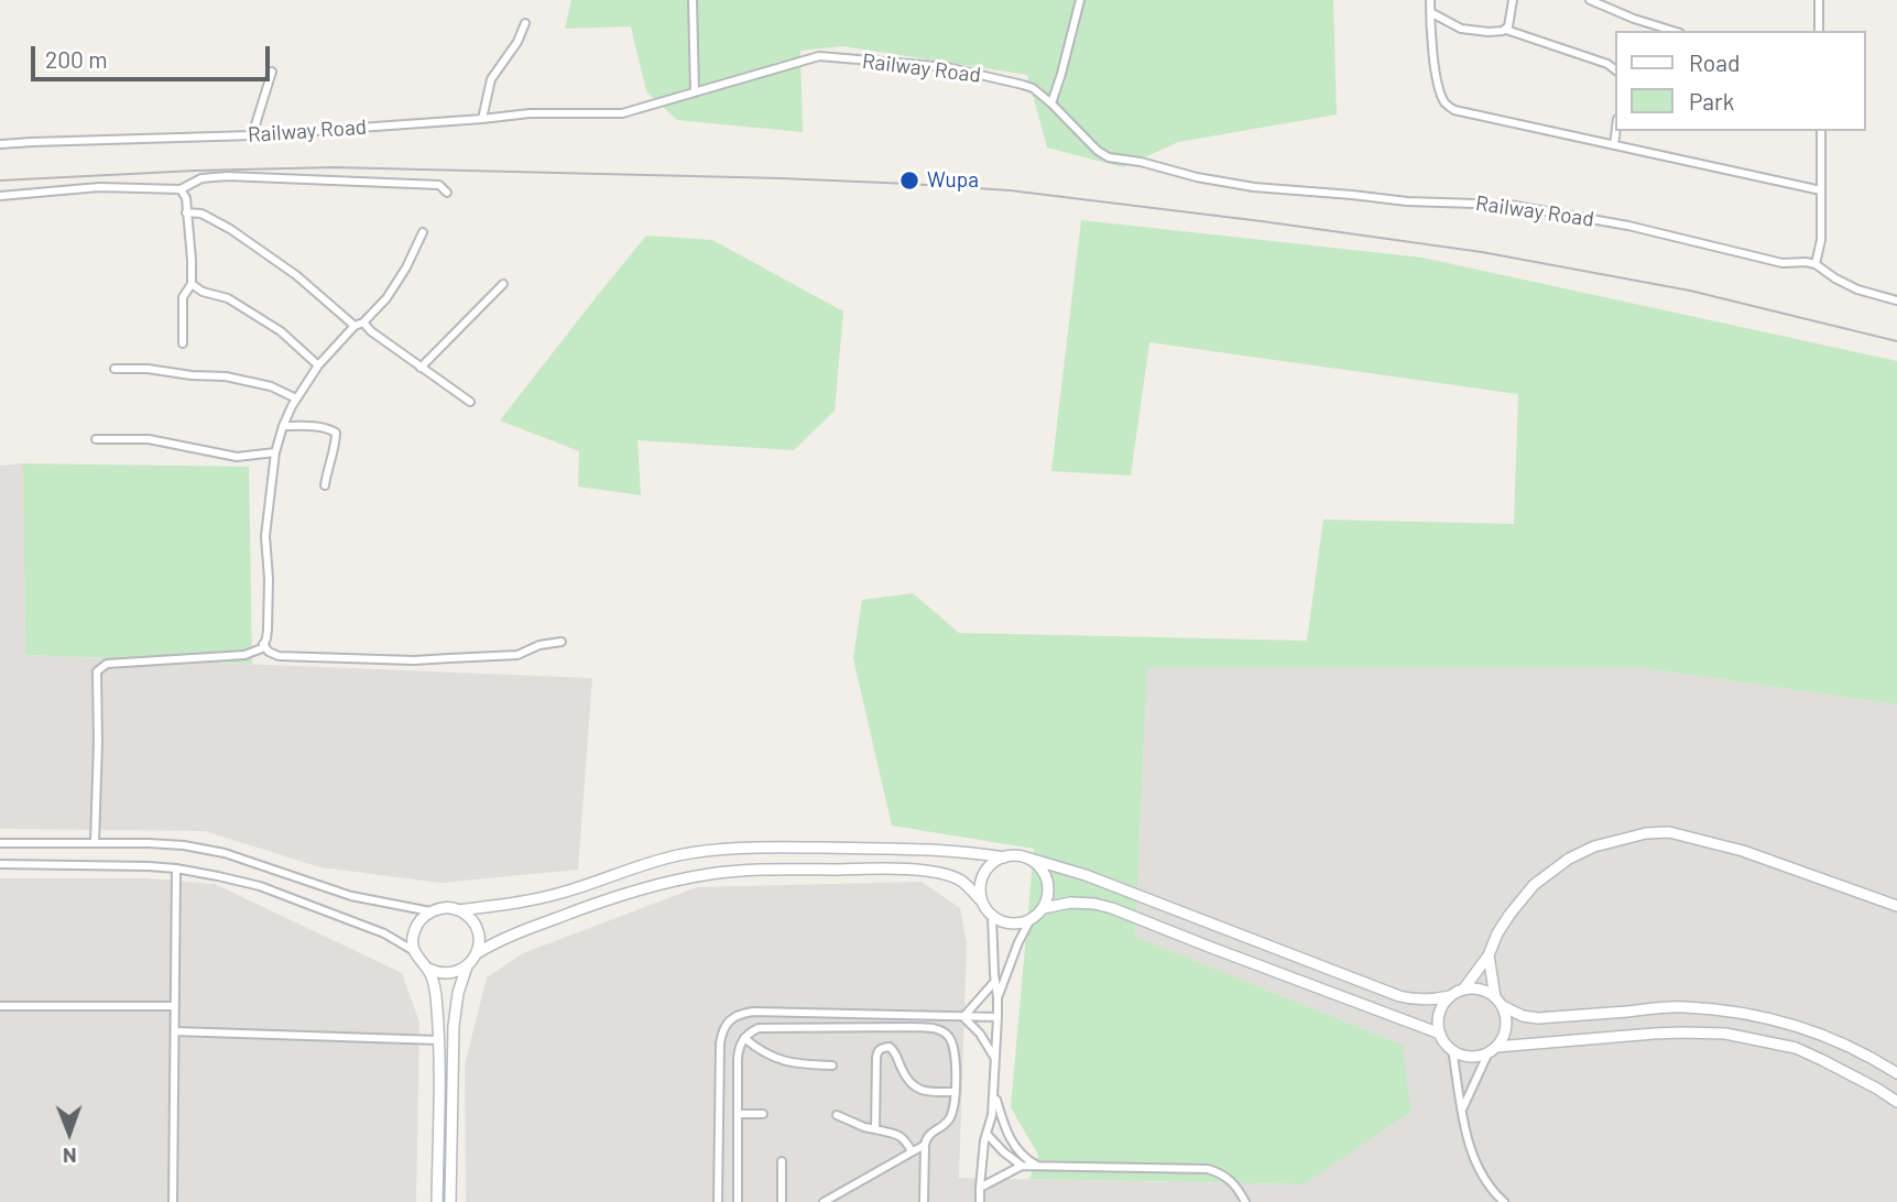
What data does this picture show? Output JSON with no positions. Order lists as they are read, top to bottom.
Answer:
{
  "streets": {
    "street": ["Railway Road"]
  },
  "places": ["Wupa"],
  "legend": ["Road", "Park"],
  "scale_bar": "200 m",
  "north": "bottom"
}
